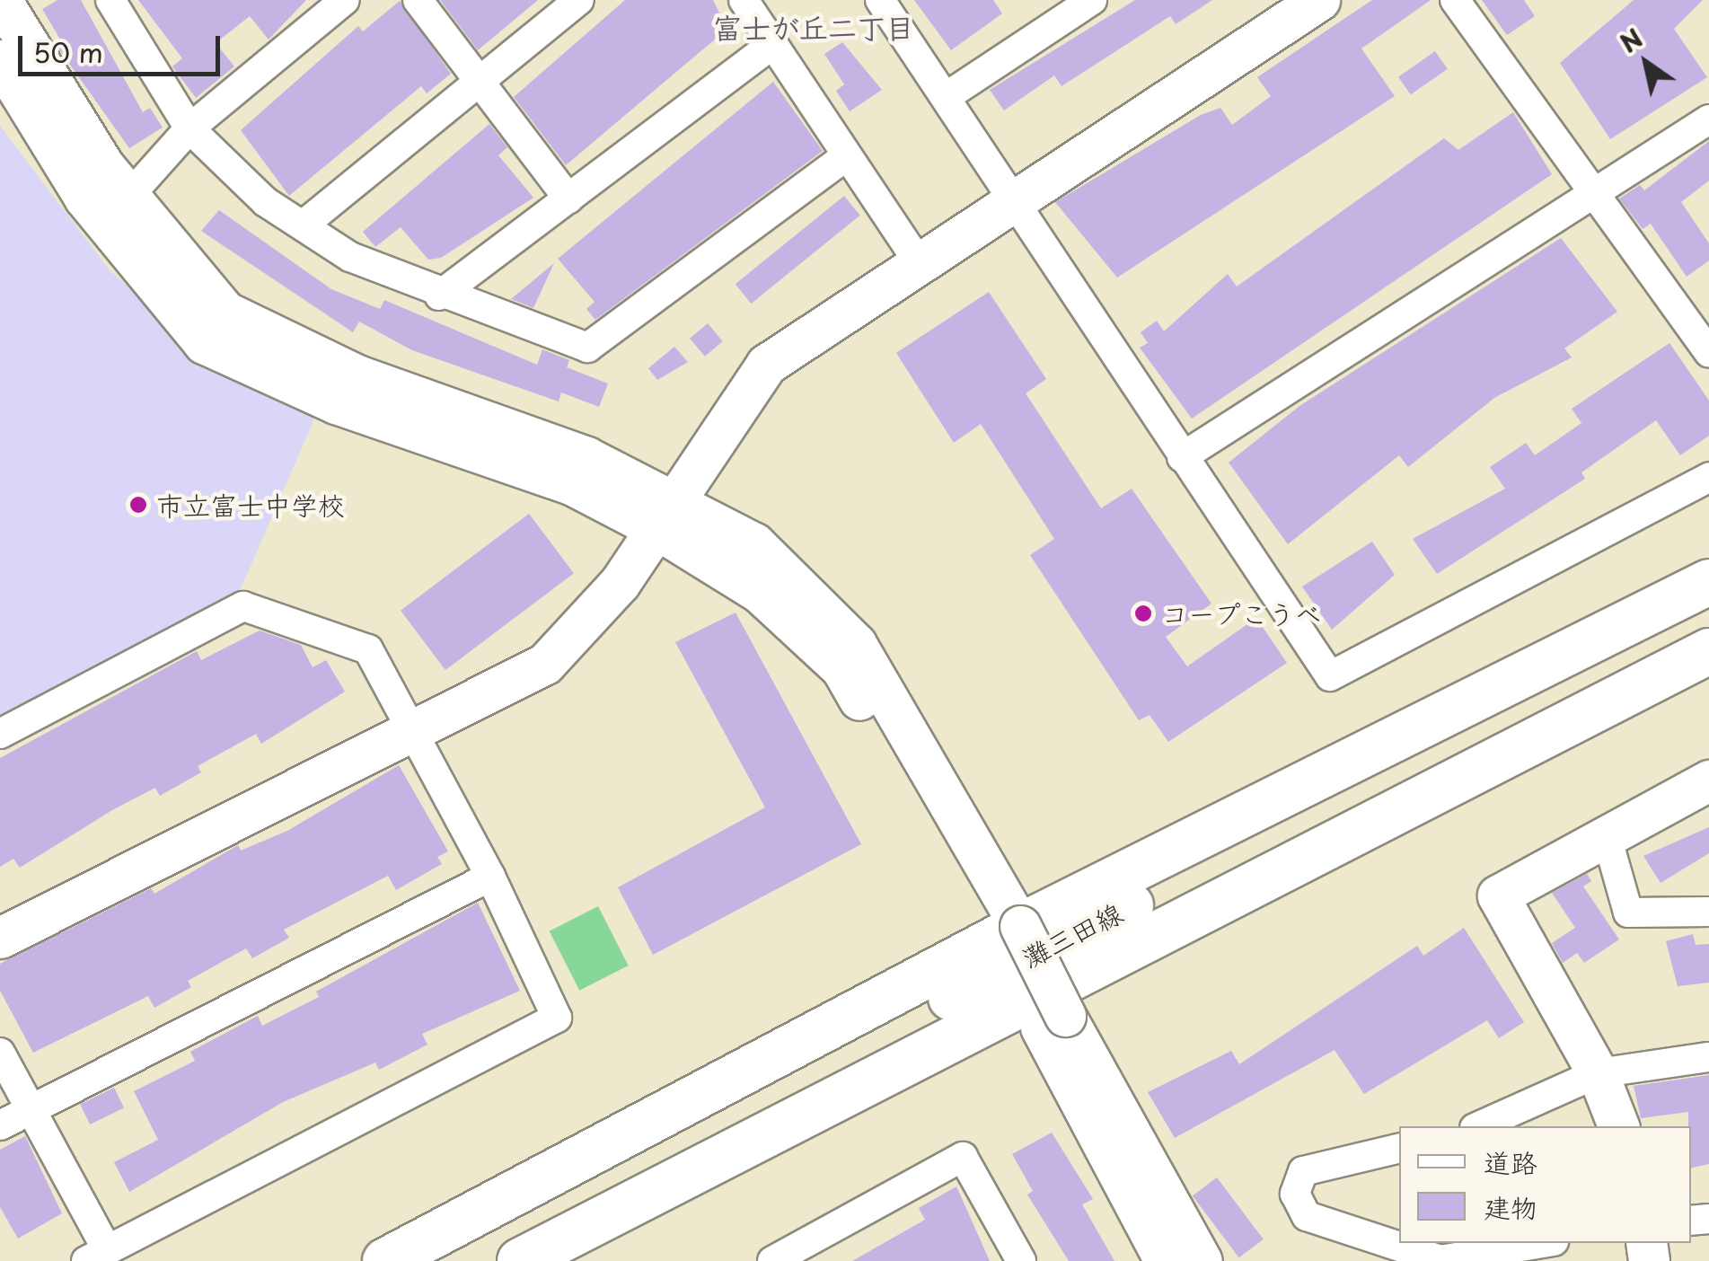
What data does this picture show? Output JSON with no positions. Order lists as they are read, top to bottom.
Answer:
{
  "streets": {
    "main road": ["灘三田線"]
  },
  "districts": ["富士が丘二丁目"],
  "places": ["市立富士中学校", "コープこうべ"],
  "legend": ["道路", "建物"],
  "scale_bar": "50 m",
  "north": "top left"
}
